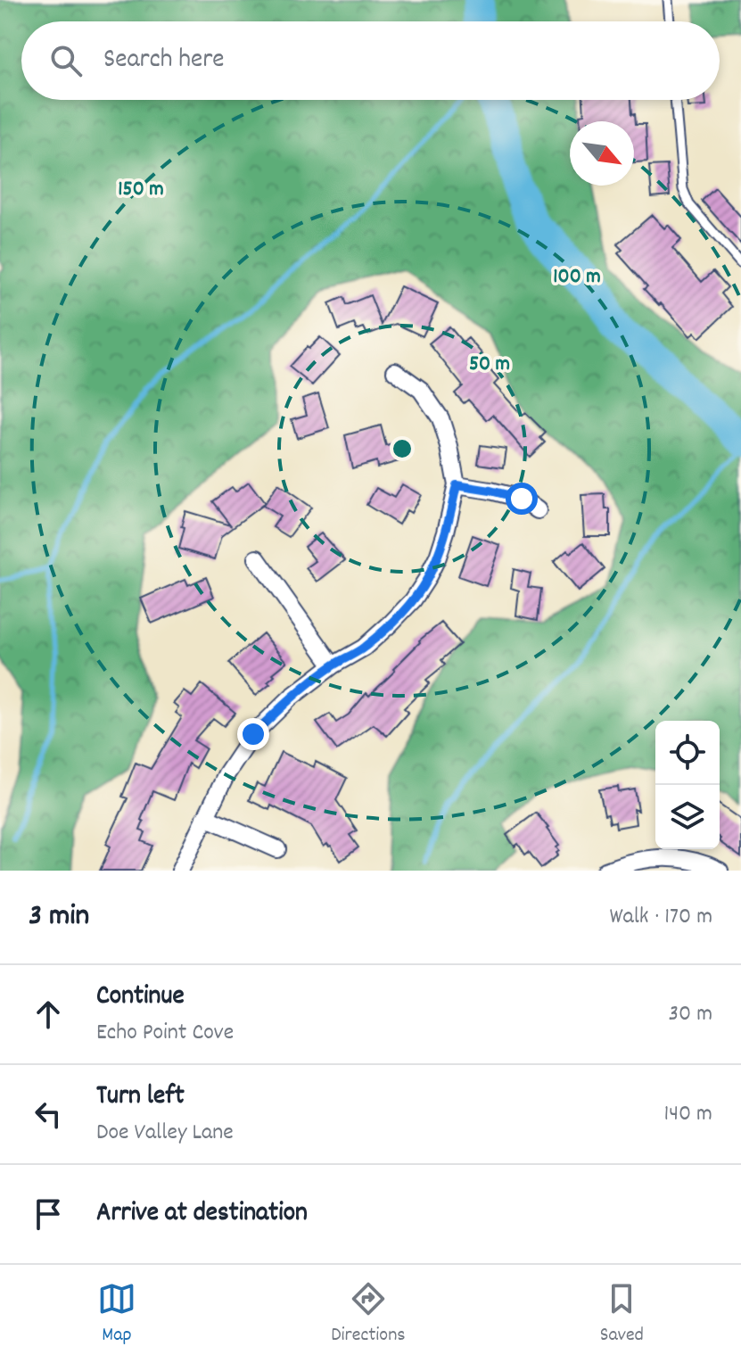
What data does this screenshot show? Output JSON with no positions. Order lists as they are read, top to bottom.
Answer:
{
  "north": "bottom right",
  "page": {
    "search": "Search here",
    "heading": ["3 min", "Walk · 170 m"],
    "list": [
      ["Continue", "Echo Point Cove", "30 m"],
      ["Turn left", "Doe Valley Lane", "140 m"],
      "Arrive at destination"
    ],
    "nav": ["Map", "Directions", "Saved"]
  },
  "rings": ["150 m", "100 m", "50 m"]
}
